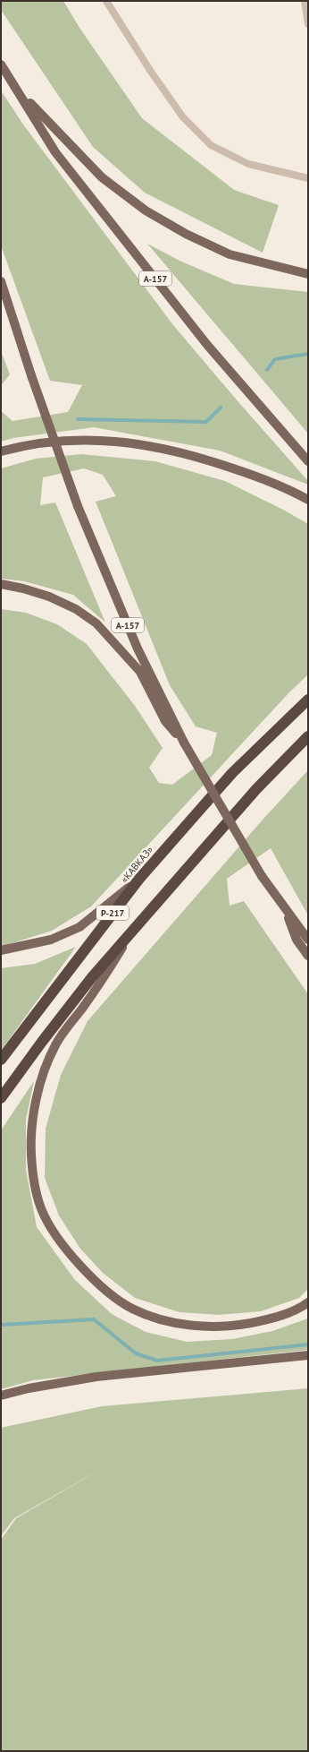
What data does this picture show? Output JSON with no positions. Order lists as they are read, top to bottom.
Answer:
{
  "streets": {
    "highway": ["«КАВКАЗ»", "Р-217"],
    "main road": ["А-157"]
  }
}
